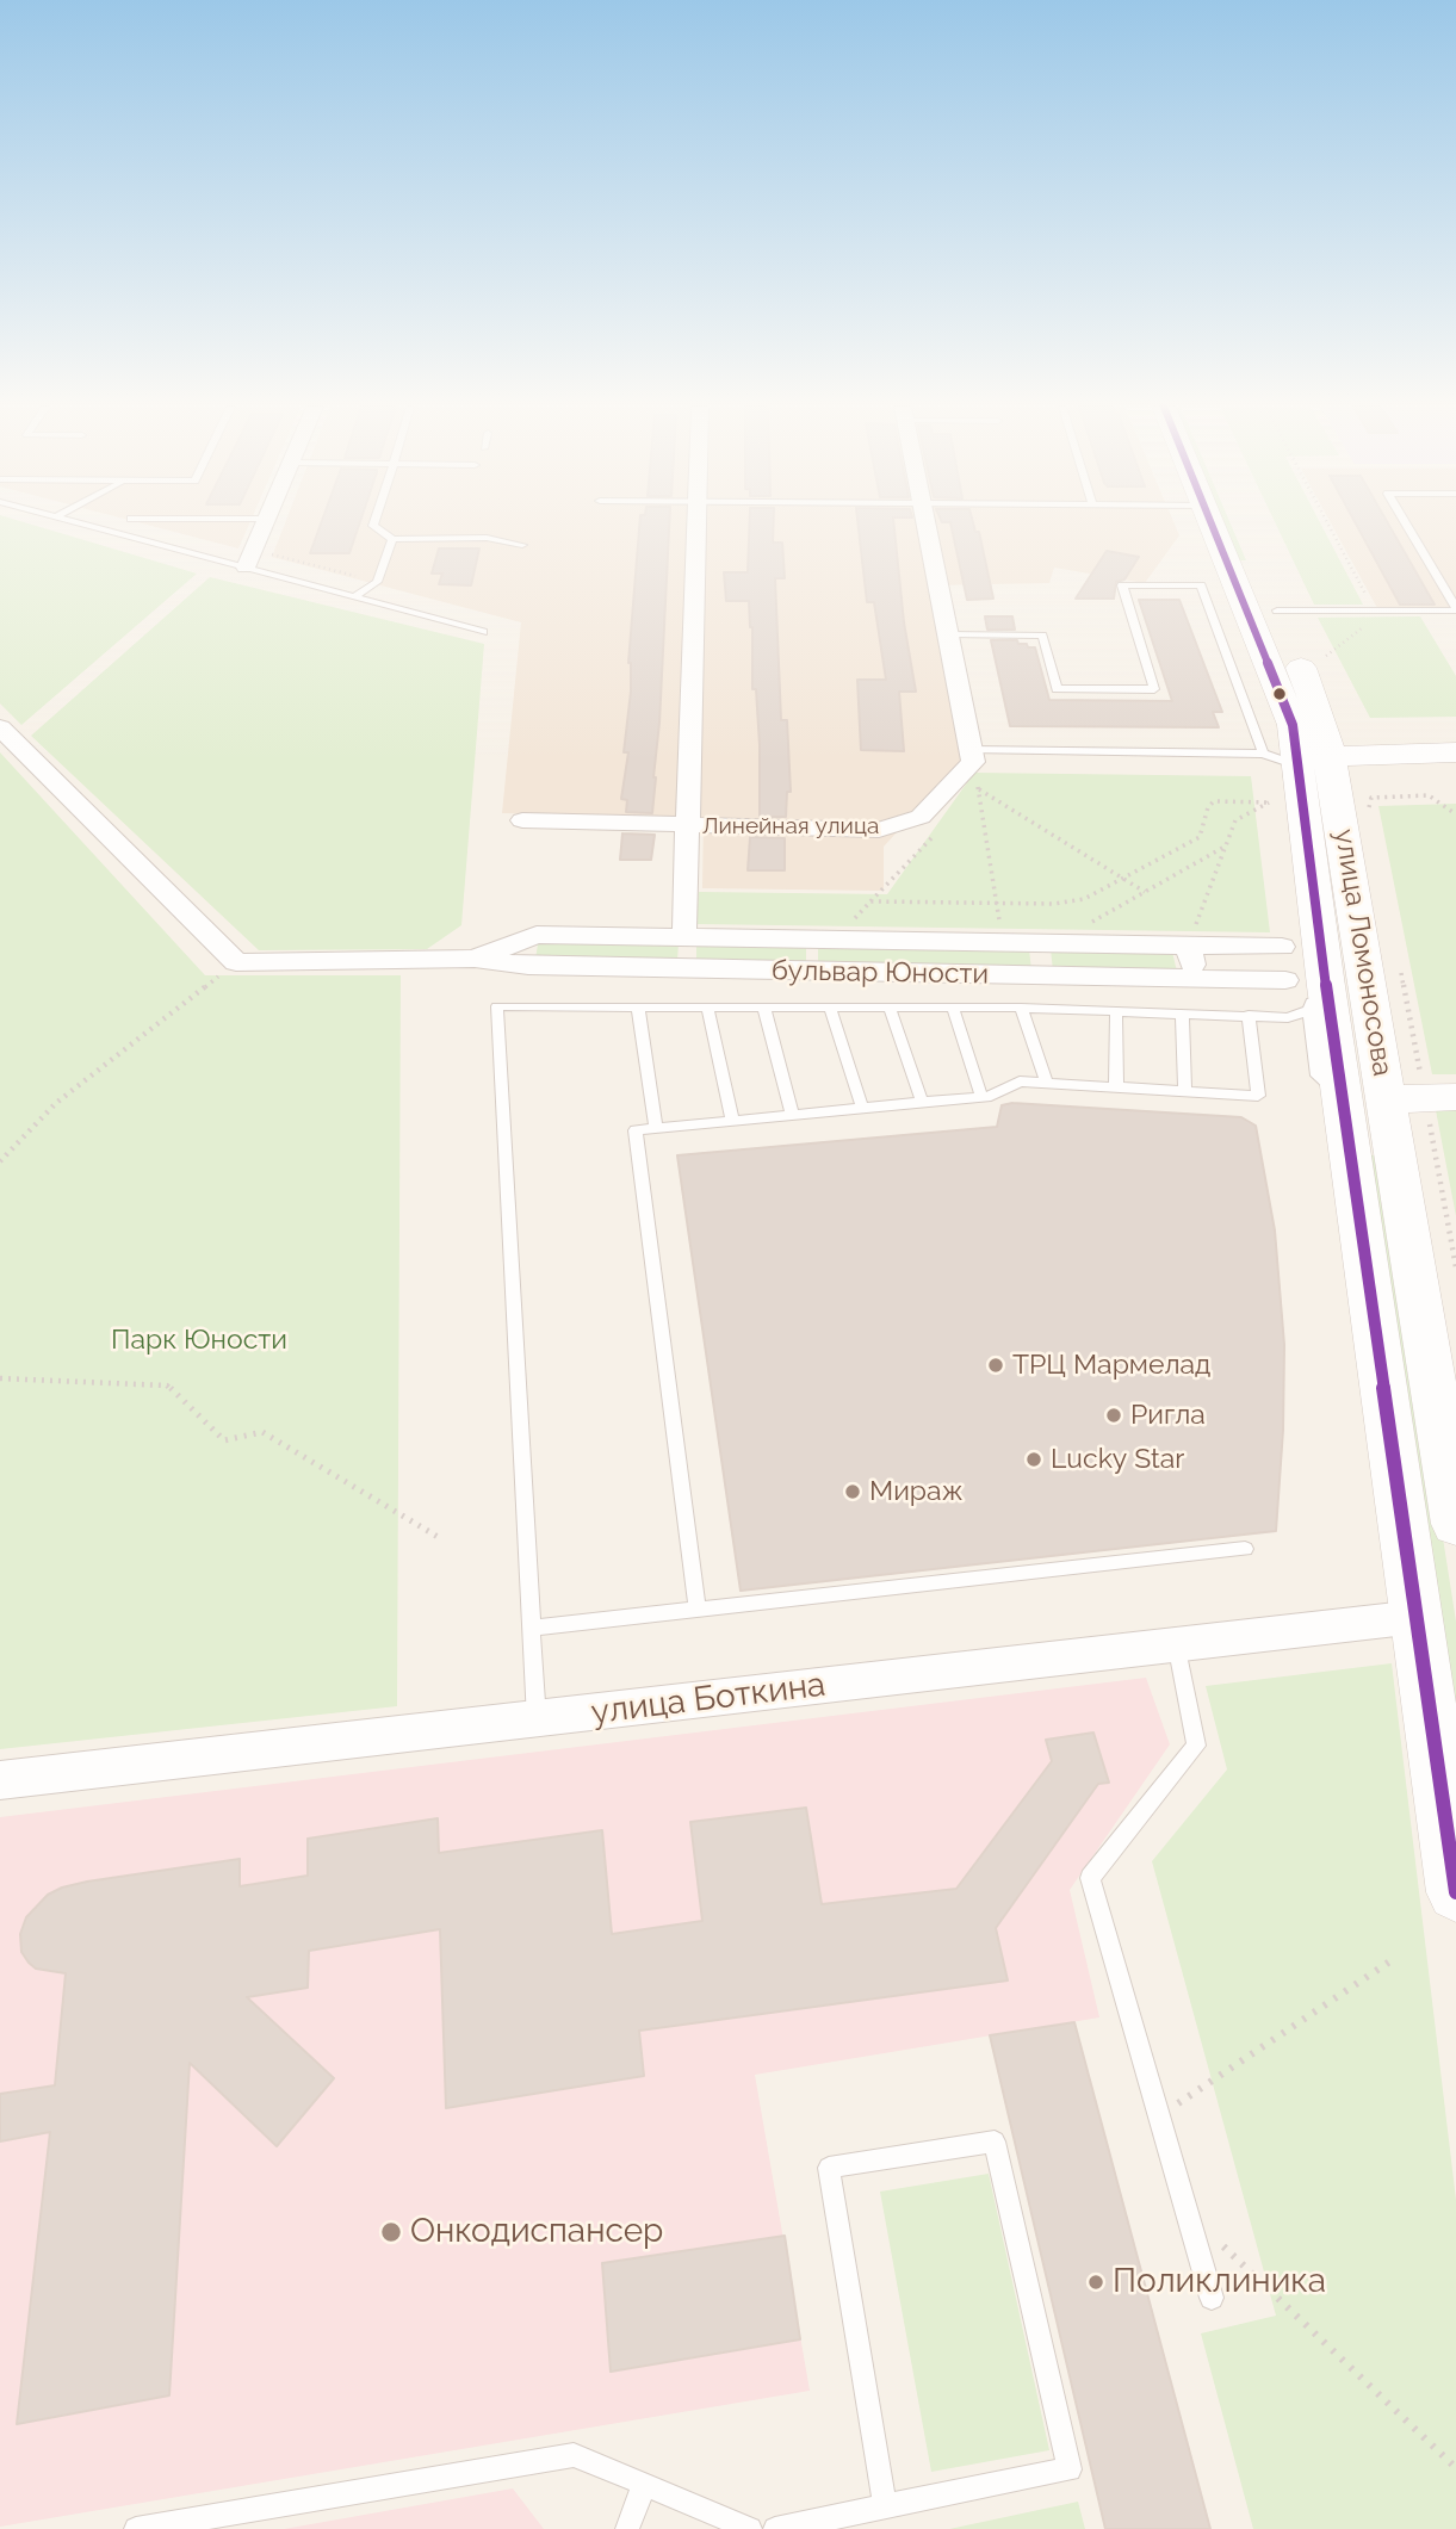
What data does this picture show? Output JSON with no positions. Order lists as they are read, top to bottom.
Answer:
{
  "streets": {
    "main road": ["улица Ломоносова"],
    "street": ["Линейная улица", "бульвар Юности", "улица Боткина"]
  },
  "crossings": [
    ["улица Ломоносова", "бульвар Юности"],
    ["улица Ломоносова", "улица Боткина"]
  ],
  "parks": ["Парк Юности"],
  "places": [
    "ТРЦ Мармелад",
    "Ригла",
    "Lucky Star",
    "Мираж",
    "Онкодиспансер",
    "Поликлиника"
  ]
}
